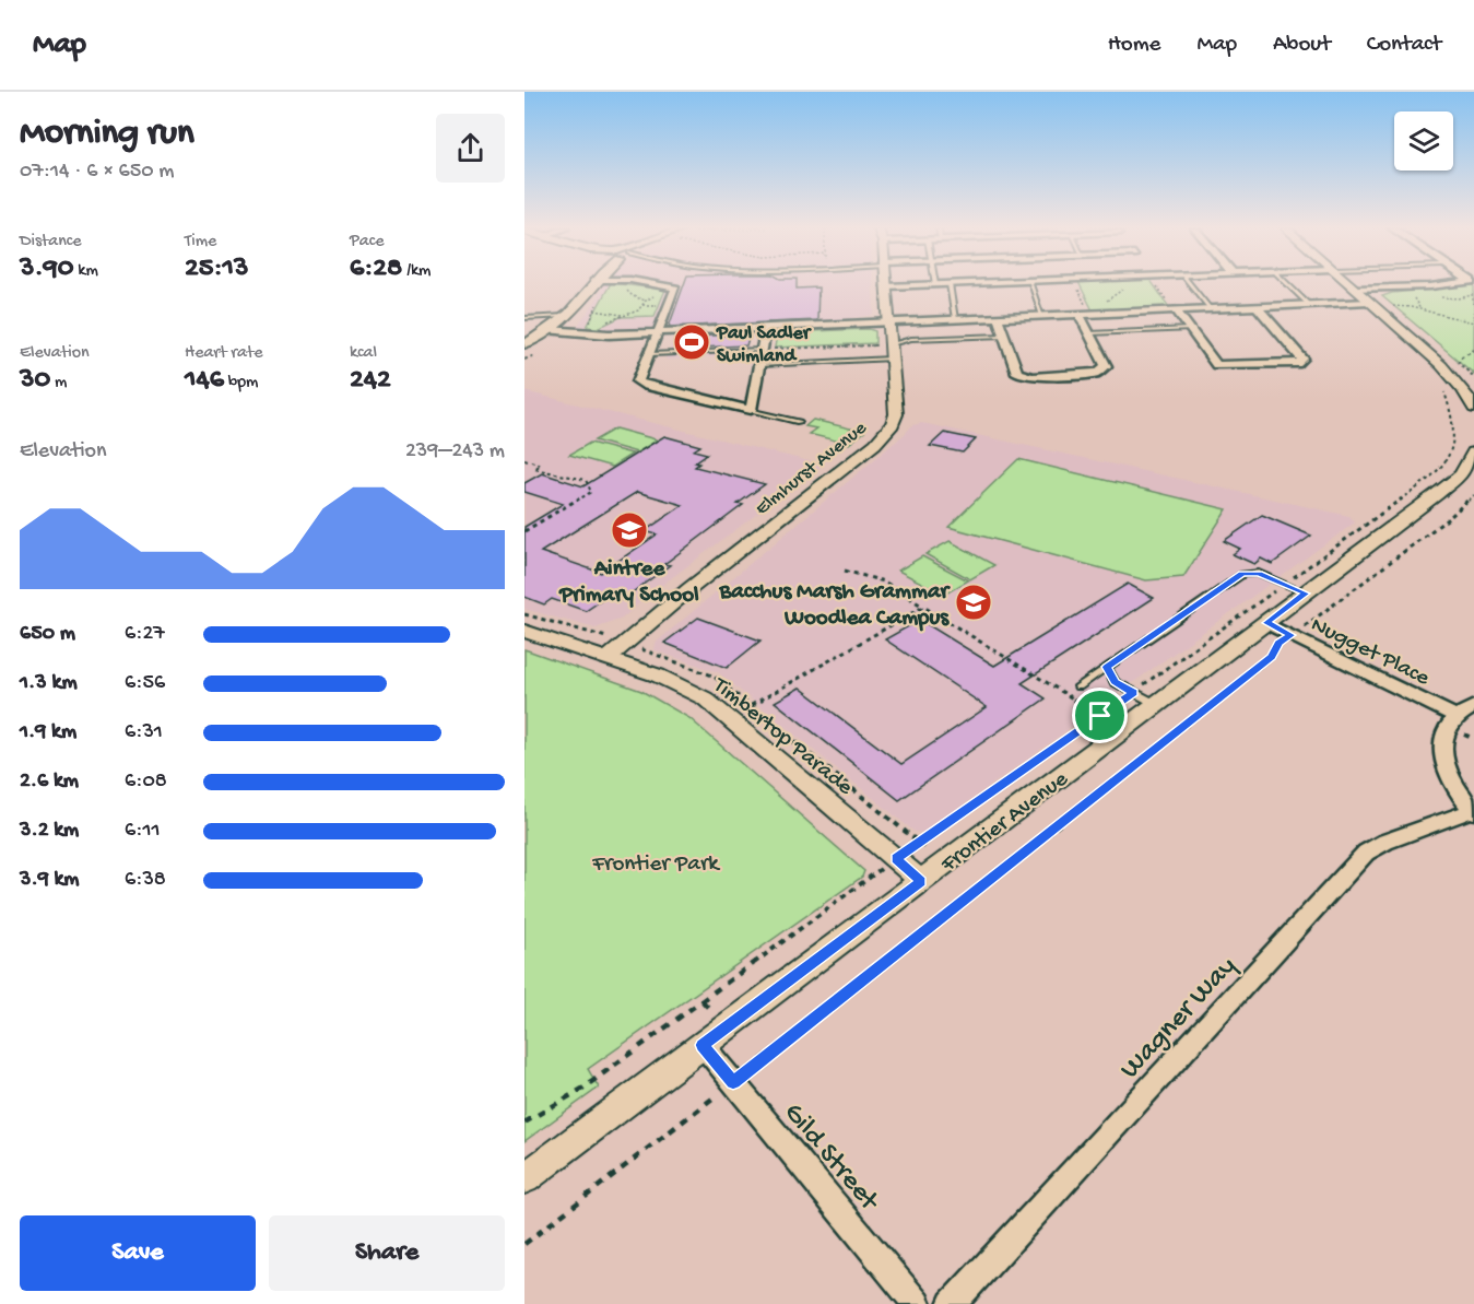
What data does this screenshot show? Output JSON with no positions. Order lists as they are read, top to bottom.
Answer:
{
  "streets": {
    "street": [
      "Elmhurst Avenue",
      "Nugget Place",
      "Timbertop Parade",
      "Frontier Avenue",
      "Wagner Way",
      "Gild Street"
    ]
  },
  "crossings": [
    ["Elmhurst Avenue", "Timbertop Parade"],
    ["Nugget Place", "Frontier Avenue"],
    ["Timbertop Parade", "Frontier Avenue"],
    ["Frontier Avenue", "Gild Street"]
  ],
  "parks": ["Frontier Park"],
  "places": {
    "sports": ["Paul Sadler Swimland"],
    "school or university": ["Aintree Primary School", "Bacchus Marsh Grammar Woodlea Campus"]
  },
  "page": {
    "header": "Map",
    "nav": [
      "Home",
      "Map",
      "About",
      "Contact"
    ],
    "heading": ["Morning run", "07:14 · 6 × 650 m"],
    "stats": [
      ["Distance", "3.90 km"],
      ["Time", "25:13"],
      ["Pace", "6:28 /km"],
      ["Elevation", "30 m"],
      ["Heart rate", "146 bpm"],
      ["kcal", "242"]
    ],
    "chart": ["Elevation", "239–243 m"],
    "list": [
      {
        "name": "650 m",
        "note": "6:27"
      },
      {
        "name": "1.3 km",
        "note": "6:56"
      },
      {
        "name": "1.9 km",
        "note": "6:31"
      },
      {
        "name": "2.6 km",
        "note": "6:08"
      },
      {
        "name": "3.2 km",
        "note": "6:11"
      },
      {
        "name": "3.9 km",
        "note": "6:38"
      }
    ],
    "buttons": ["Save", "Share"]
  }
}
